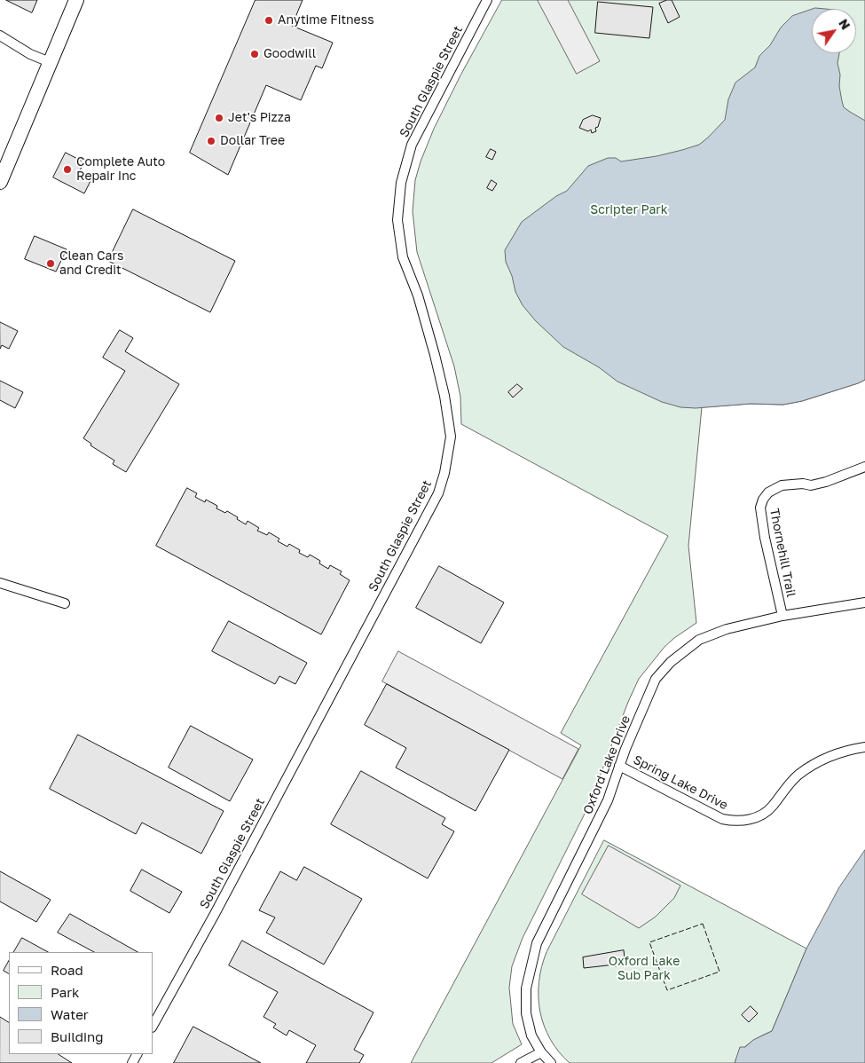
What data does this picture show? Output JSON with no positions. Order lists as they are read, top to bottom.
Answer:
{
  "streets": {
    "street": [
      "South Glaspie Street",
      "Thornehill Trail",
      "Oxford Lake Drive",
      "Spring Lake Drive"
    ]
  },
  "crossings": [
    ["Thornehill Trail", "Oxford Lake Drive"],
    ["Oxford Lake Drive", "Spring Lake Drive"]
  ],
  "parks": ["Scripter Park", "Oxford Lake Sub Park"],
  "places": [
    "Anytime Fitness",
    "Goodwill",
    "Jet's Pizza",
    "Dollar Tree",
    "Complete Auto Repair Inc",
    "Clean Cars and Credit"
  ],
  "legend": [
    "Road",
    "Park",
    "Water",
    "Building"
  ],
  "north": "top right"
}
